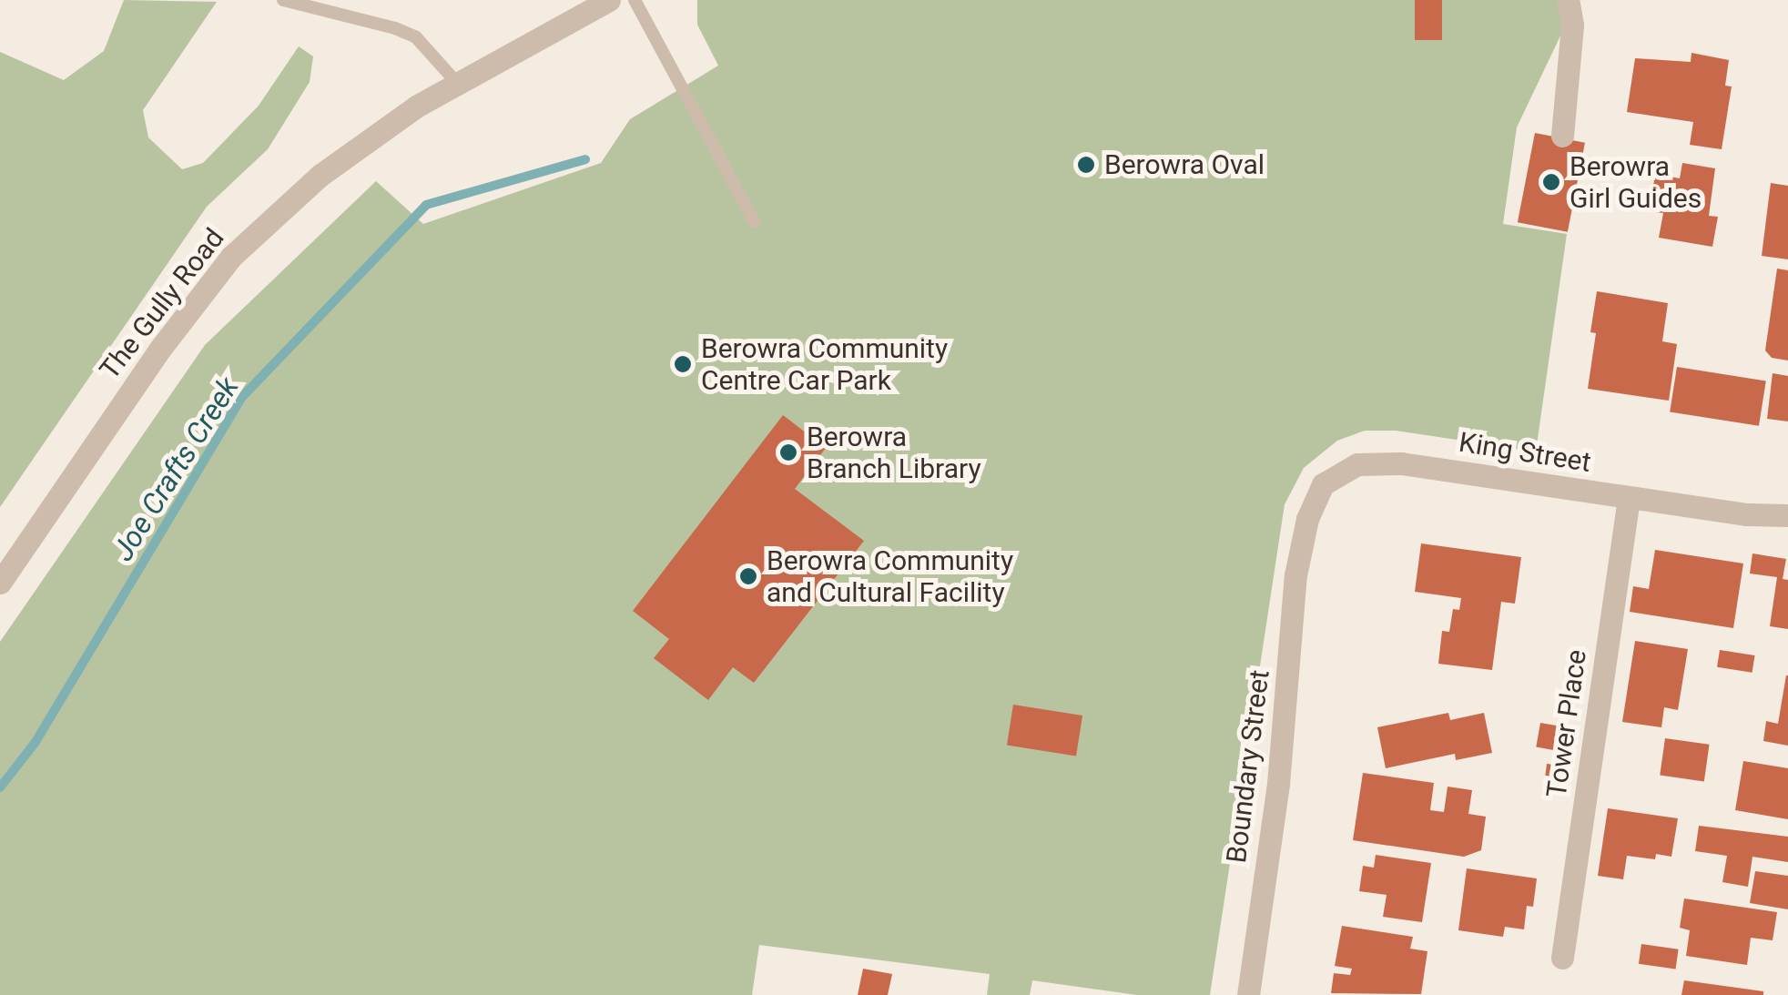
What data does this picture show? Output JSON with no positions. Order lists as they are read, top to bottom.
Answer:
{
  "streets": {
    "street": [
      "The Gully Road",
      "King Street",
      "Tower Place",
      "Boundary Street"
    ]
  },
  "crossings": [
    ["King Street", "Tower Place"],
    ["King Street", "Boundary Street"]
  ],
  "water": ["Joe Crafts Creek"],
  "places": [
    "Berowra Oval",
    "Berowra Girl Guides",
    "Berowra Community Centre Car Park",
    "Berowra Branch Library",
    "Berowra Community and Cultural Facility"
  ]
}
